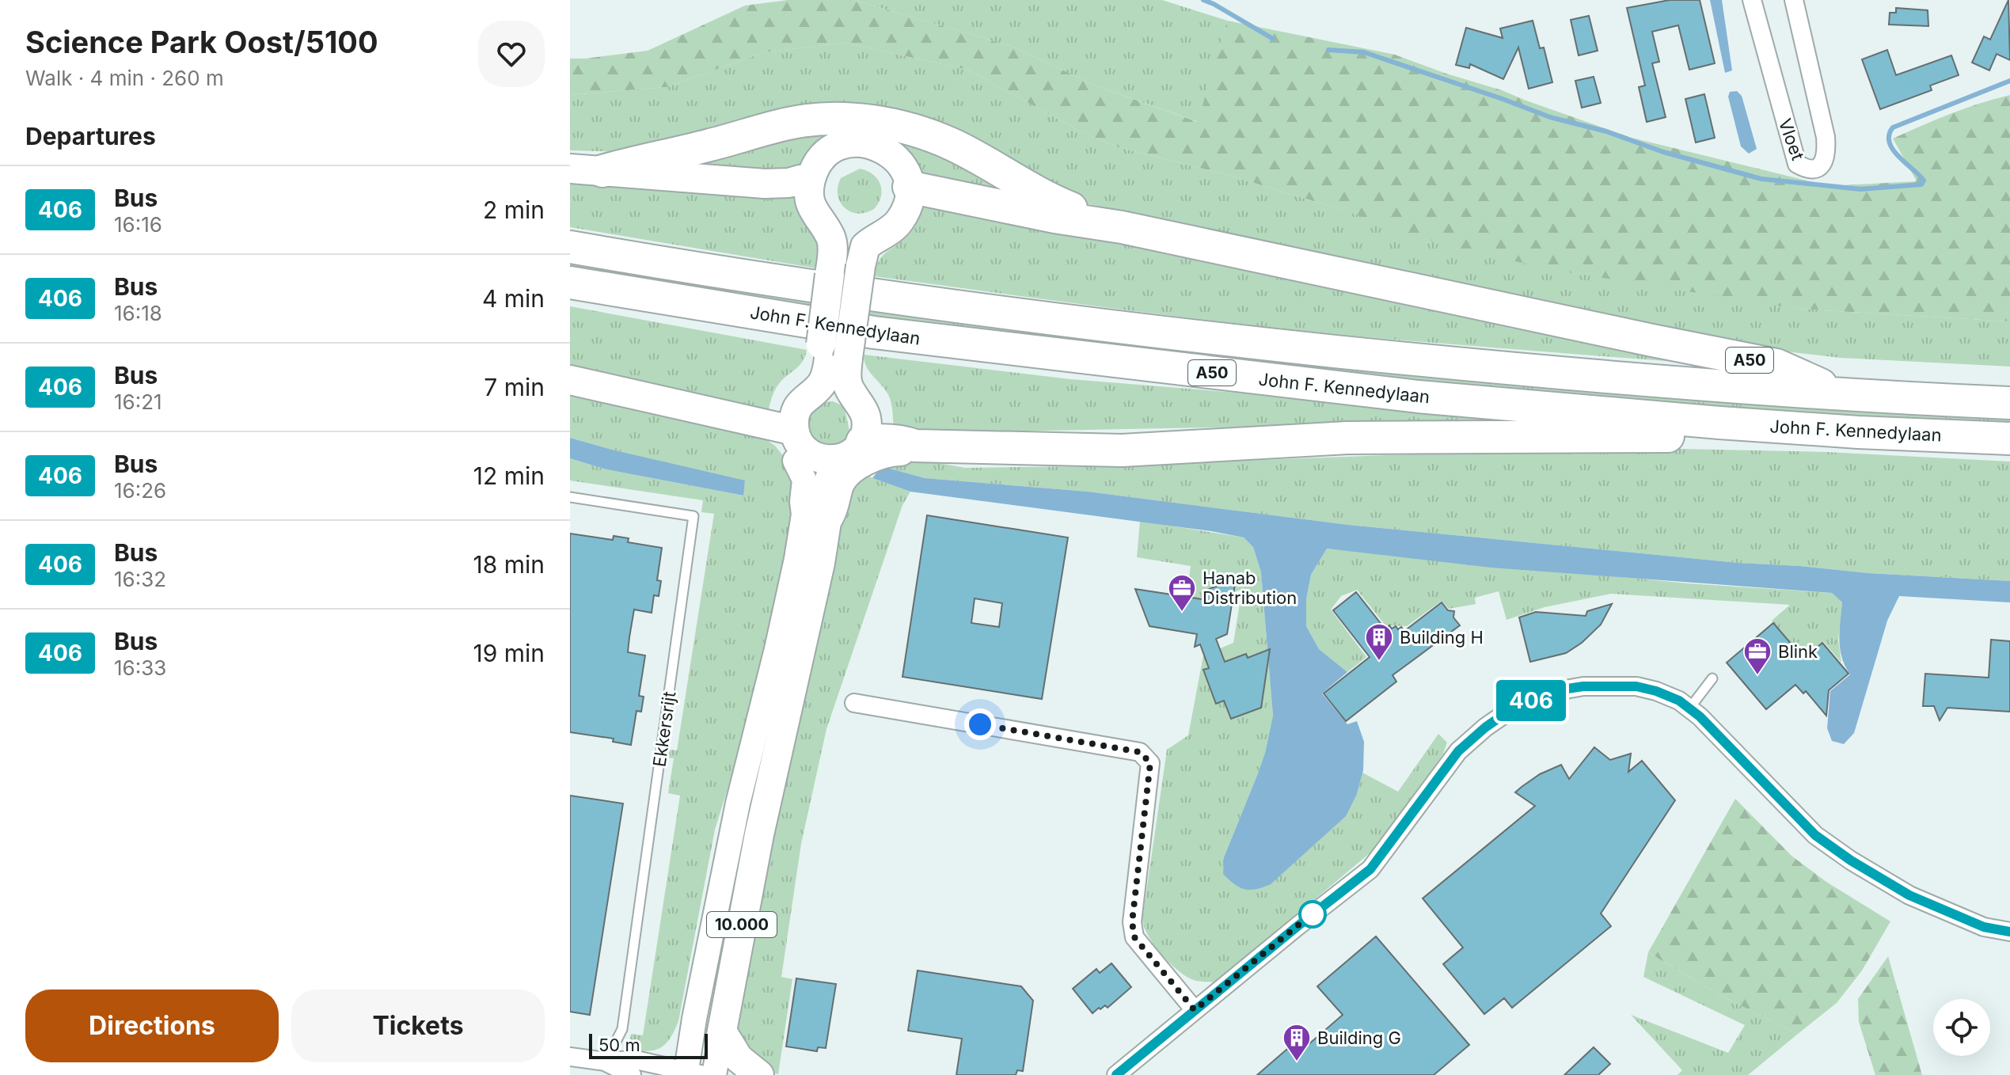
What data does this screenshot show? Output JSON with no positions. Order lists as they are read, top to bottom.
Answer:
{
  "streets": {
    "highway": ["John F. Kennedylaan", "A50", "10.000"],
    "street": ["Vloet"],
    "lane": ["Ekkersrijt"]
  },
  "crossings": [
    ["John F. Kennedylaan", "A50"],
    ["A50", "10.000"]
  ],
  "places": {
    "office": ["Hanab Distribution", "Blink"],
    "building": ["Building H", "Building G"]
  },
  "lines": ["bus line 406"],
  "scale_bar": "50 m",
  "page": {
    "heading": [
      ["Science Park Oost/5100", "Walk · 4 min · 260 m"],
      "Departures"
    ],
    "on_map": "406",
    "list": [
      {
        "mark": "406",
        "name": "Bus",
        "note": "16:16",
        "value": "2 min"
      },
      {
        "mark": "406",
        "name": "Bus",
        "note": "16:18",
        "value": "4 min"
      },
      {
        "mark": "406",
        "name": "Bus",
        "note": "16:21",
        "value": "7 min"
      },
      {
        "mark": "406",
        "name": "Bus",
        "note": "16:26",
        "value": "12 min"
      },
      {
        "mark": "406",
        "name": "Bus",
        "note": "16:32",
        "value": "18 min"
      },
      {
        "mark": "406",
        "name": "Bus",
        "note": "16:33",
        "value": "19 min"
      }
    ],
    "buttons": ["Directions", "Tickets"],
    "scale": "50 m"
  }
}
